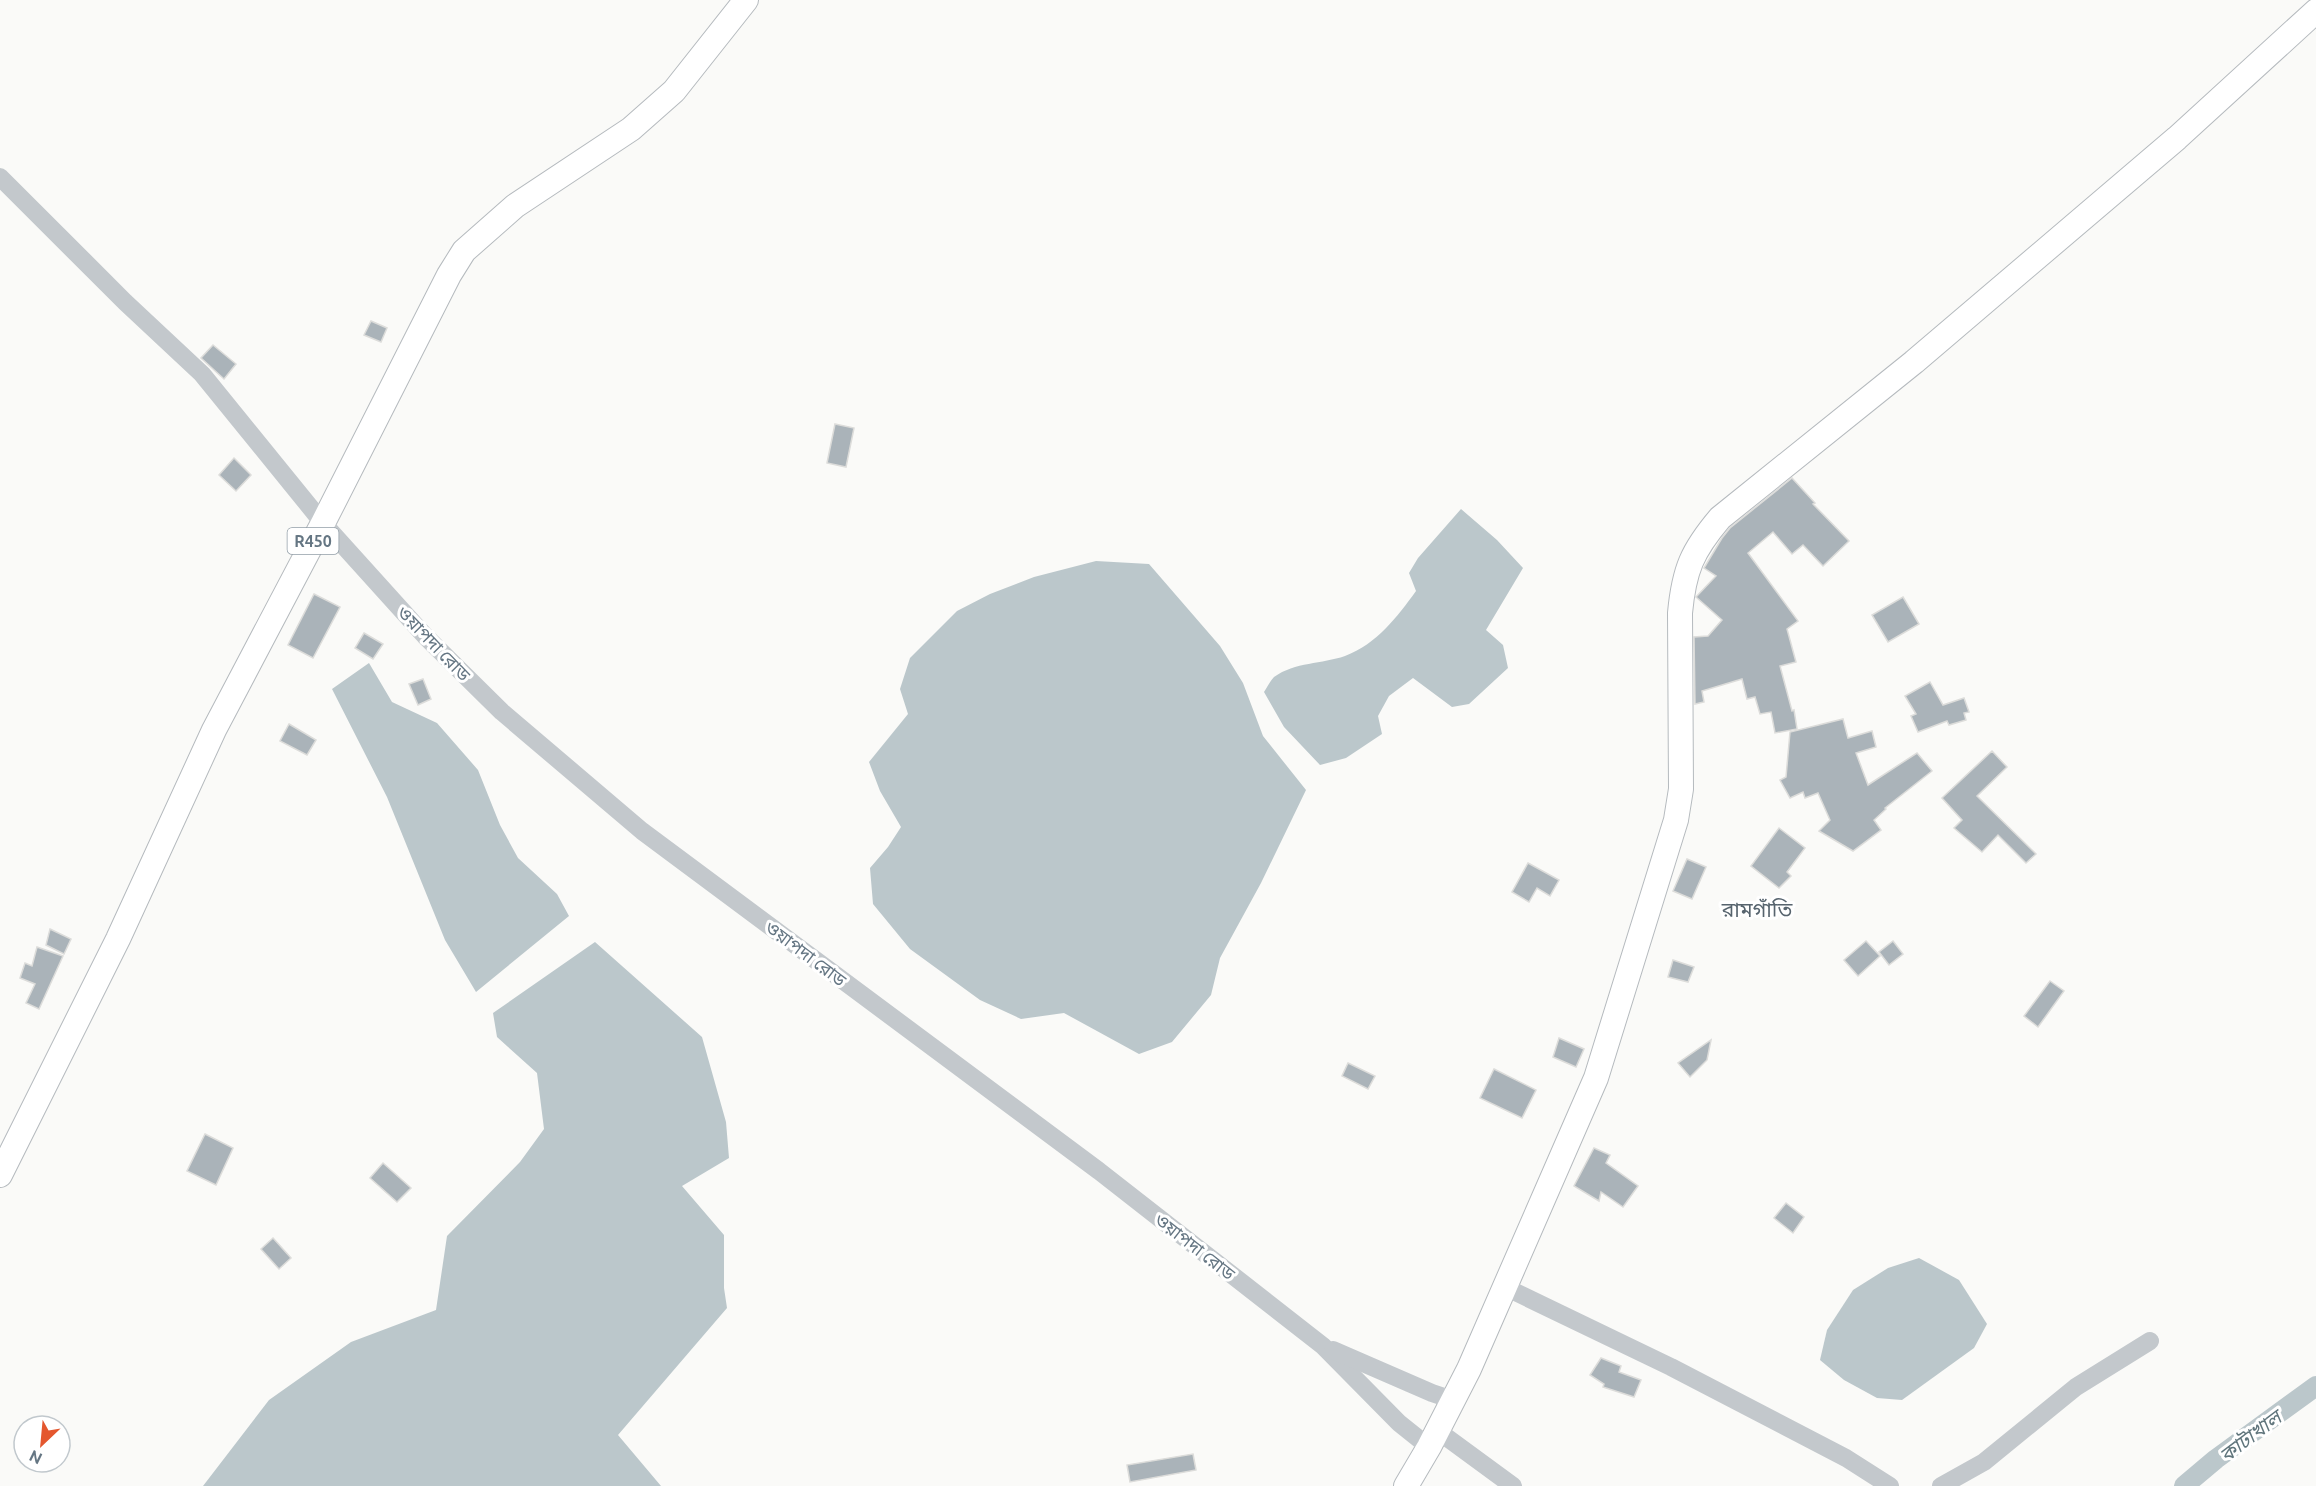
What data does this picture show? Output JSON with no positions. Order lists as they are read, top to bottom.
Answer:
{
  "streets": {
    "main road": ["R450"],
    "street": ["ওয়াপদা রোড"]
  },
  "crossings": [
    ["R450", "ওয়াপদা রোড"]
  ],
  "districts": ["রামগাঁতি"],
  "water": ["কাটাখাল"],
  "north": "bottom left"
}
